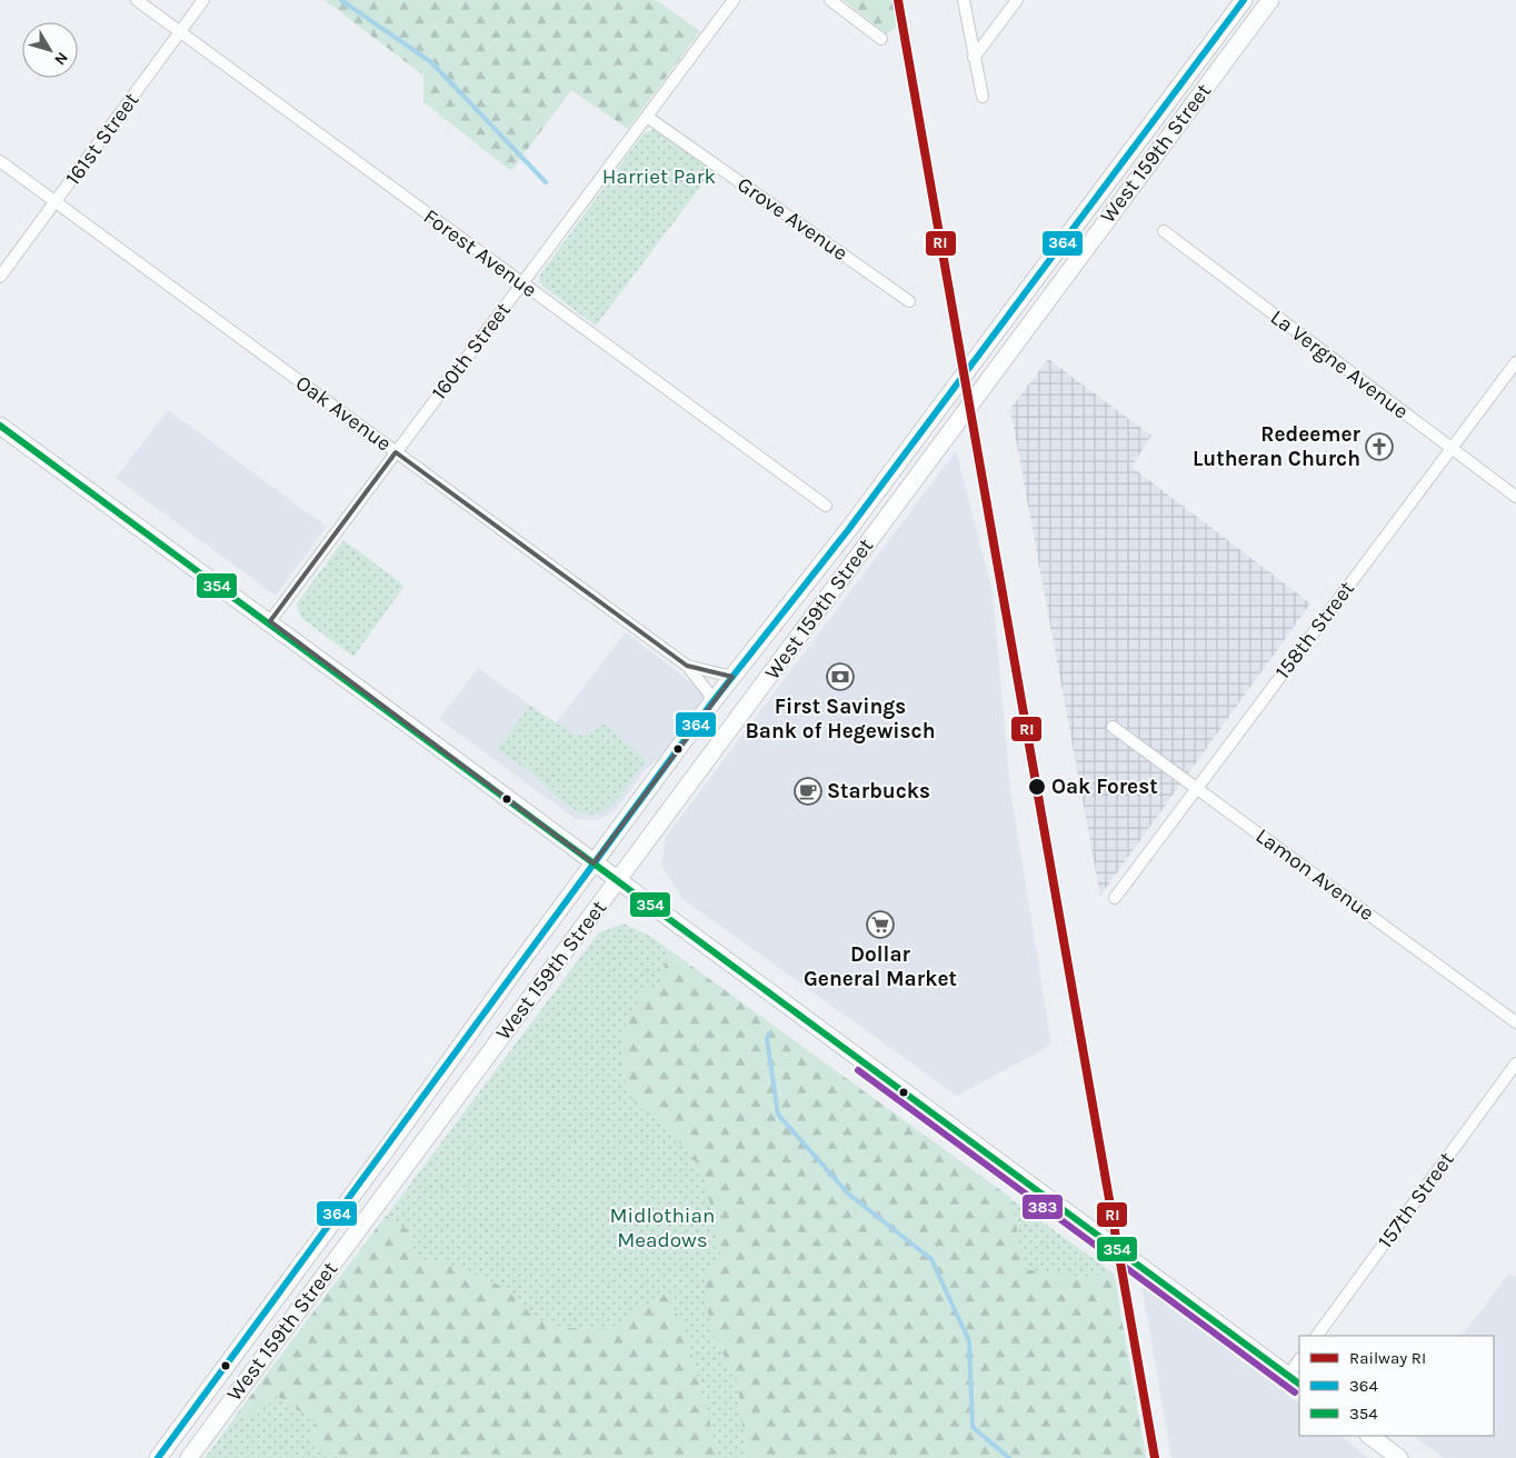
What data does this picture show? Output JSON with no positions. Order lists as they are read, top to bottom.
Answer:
{
  "streets": {
    "main road": ["West 159th Street"],
    "street": [
      "161st Street",
      "Grove Avenue",
      "Forest Avenue",
      "160th Street",
      "La Vergne Avenue",
      "Oak Avenue",
      "158th Street",
      "Lamon Avenue",
      "157th Street"
    ]
  },
  "crossings": [
    ["161st Street", "Forest Avenue"],
    ["161st Street", "Oak Avenue"],
    ["West 159th Street", "Oak Avenue"],
    ["Grove Avenue", "160th Street"],
    ["Forest Avenue", "160th Street"],
    ["160th Street", "Oak Avenue"],
    ["La Vergne Avenue", "158th Street"],
    ["158th Street", "Lamon Avenue"]
  ],
  "parks": ["Harriet Park", "Midlothian Meadows"],
  "places": {
    "church": ["Redeemer Lutheran Church"],
    "bank": ["First Savings Bank of Hegewisch"],
    "other": ["Oak Forest"],
    "cafe": ["Starbucks"],
    "supermarket": ["Dollar General Market"]
  },
  "lines": [
    "rail line RI",
    "transit line 364",
    "transit line 354",
    "transit line 383"
  ],
  "legend": ["Railway RI", "364", "354"],
  "north": "bottom right"
}
